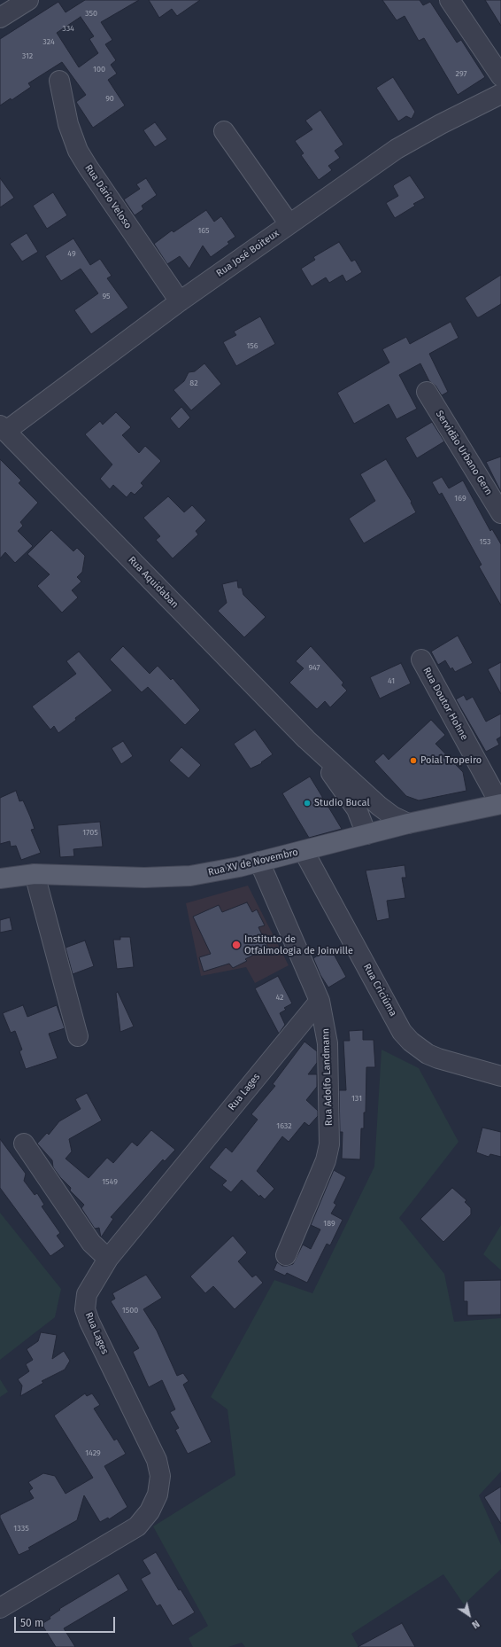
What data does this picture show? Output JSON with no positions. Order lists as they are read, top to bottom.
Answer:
{
  "streets": {
    "main road": ["Rua XV de Novembro"],
    "street": [
      "Rua Dário Veloso",
      "Rua José Boiteux",
      "Servidão Urbano Gern",
      "Rua Aquidaban",
      "Rua Doutor Hohne",
      "Rua Criciúma",
      "Rua Adolfo Landmann",
      "Rua Lages"
    ]
  },
  "crossings": [
    ["Rua Dário Veloso", "Rua José Boiteux"],
    ["Rua José Boiteux", "Rua Aquidaban"],
    ["Rua Aquidaban", "Rua XV de Novembro"],
    ["Rua Doutor Hohne", "Rua XV de Novembro"],
    ["Rua XV de Novembro", "Rua Criciúma"],
    ["Rua XV de Novembro", "Rua Adolfo Landmann"],
    ["Rua Adolfo Landmann", "Rua Lages"]
  ],
  "places": ["Poial Tropeiro", "Studio Bucal", "Instituto de Otfalmologia de Joinville"],
  "house_numbers": [
    "350",
    "334",
    "324",
    "312",
    "100",
    "297",
    "90",
    "165",
    "49",
    "95",
    "156",
    "82",
    "169",
    "153",
    "947",
    "41",
    "1705",
    "42",
    "131",
    "1632",
    "1549",
    "189",
    "1500",
    "1429",
    "1335"
  ],
  "scale_bar": "50 m",
  "north": "bottom right"
}
